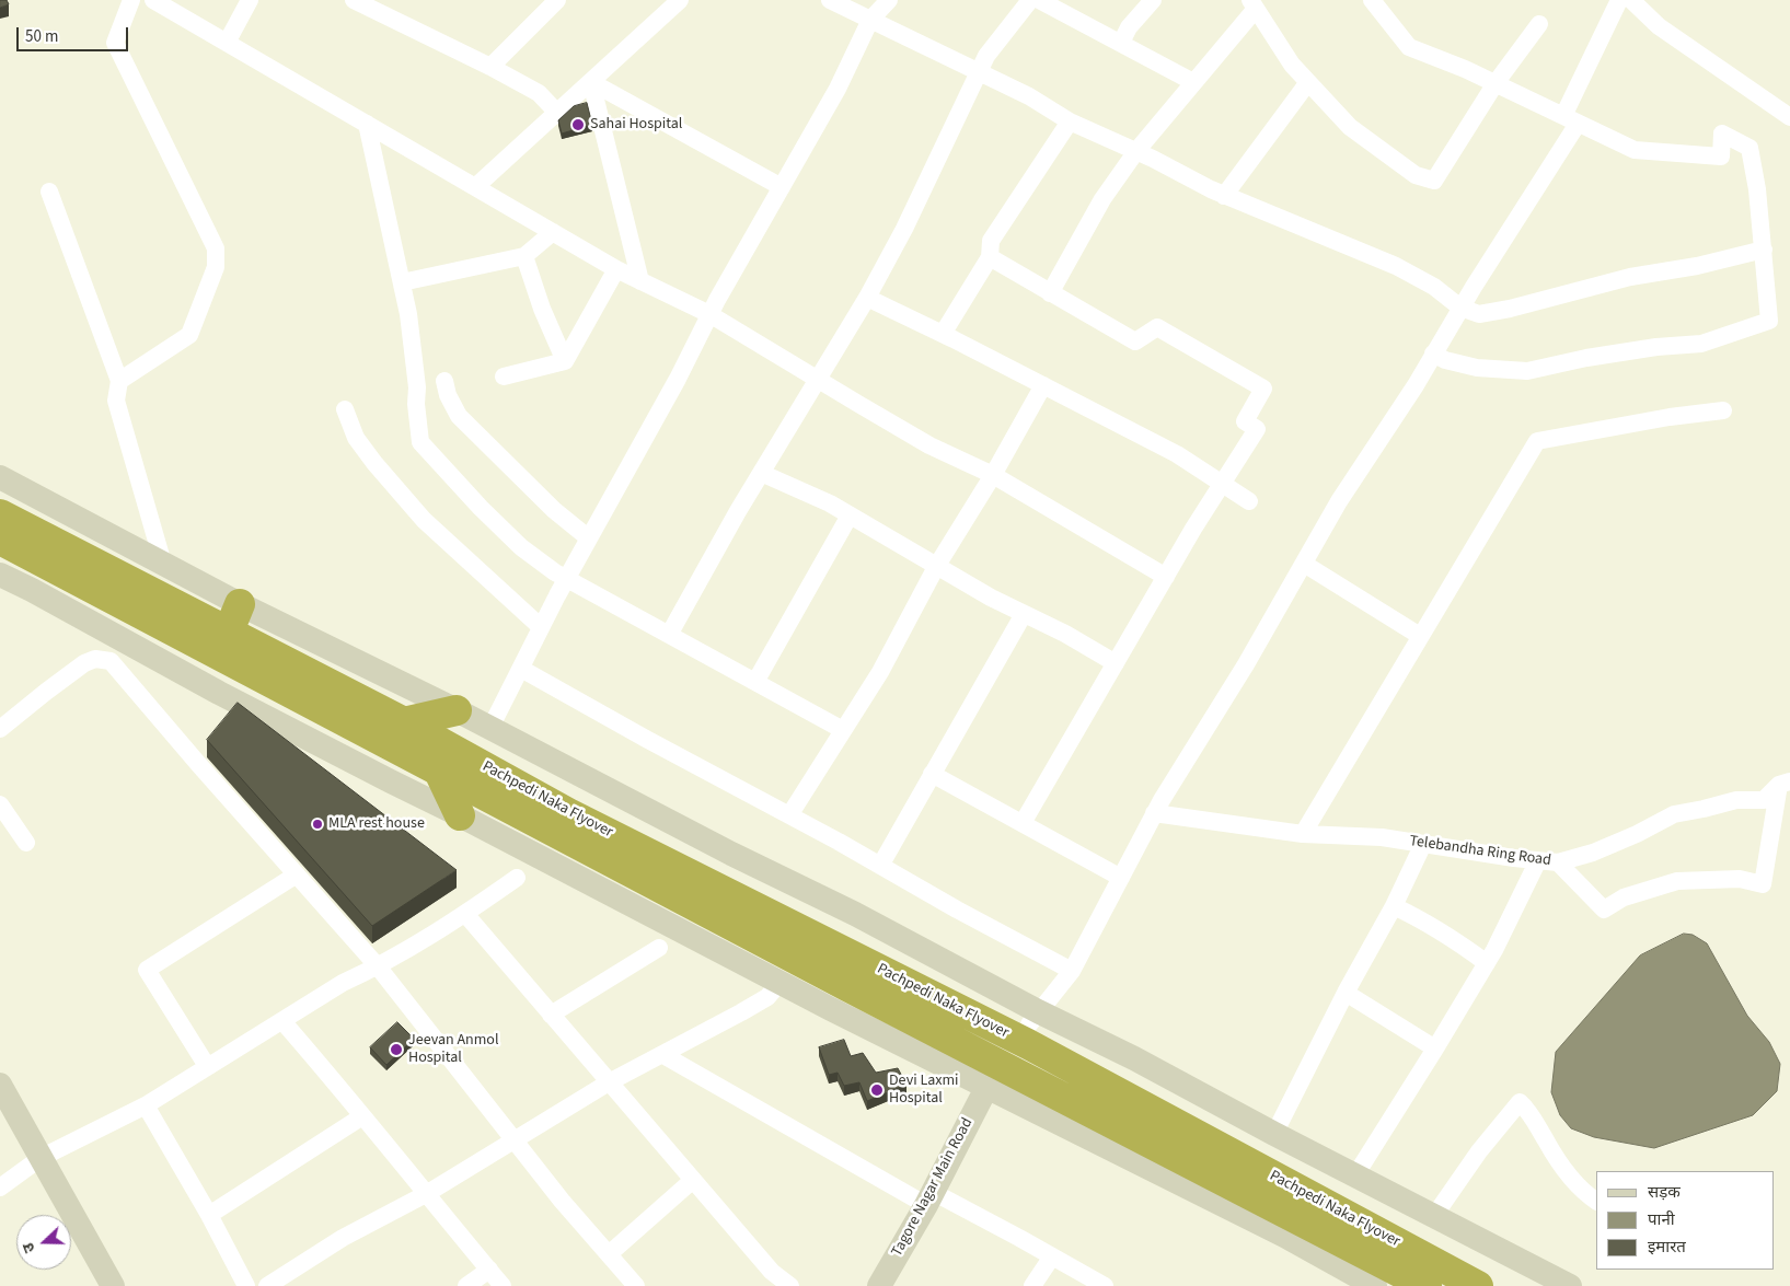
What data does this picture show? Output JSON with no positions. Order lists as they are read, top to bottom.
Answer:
{
  "streets": {
    "highway": ["Pachpedi Naka Flyover"],
    "main road": ["Tagore Nagar Main Road"],
    "street": ["Telebandha Ring Road"]
  },
  "places": [
    "Sahai Hospital",
    "MLA rest house",
    "Jeevan Anmol Hospital",
    "Devi Laxmi Hospital"
  ],
  "legend": ["सड़क", "पानी", "इमारत"],
  "scale_bar": "50 m",
  "north": "left"
}
